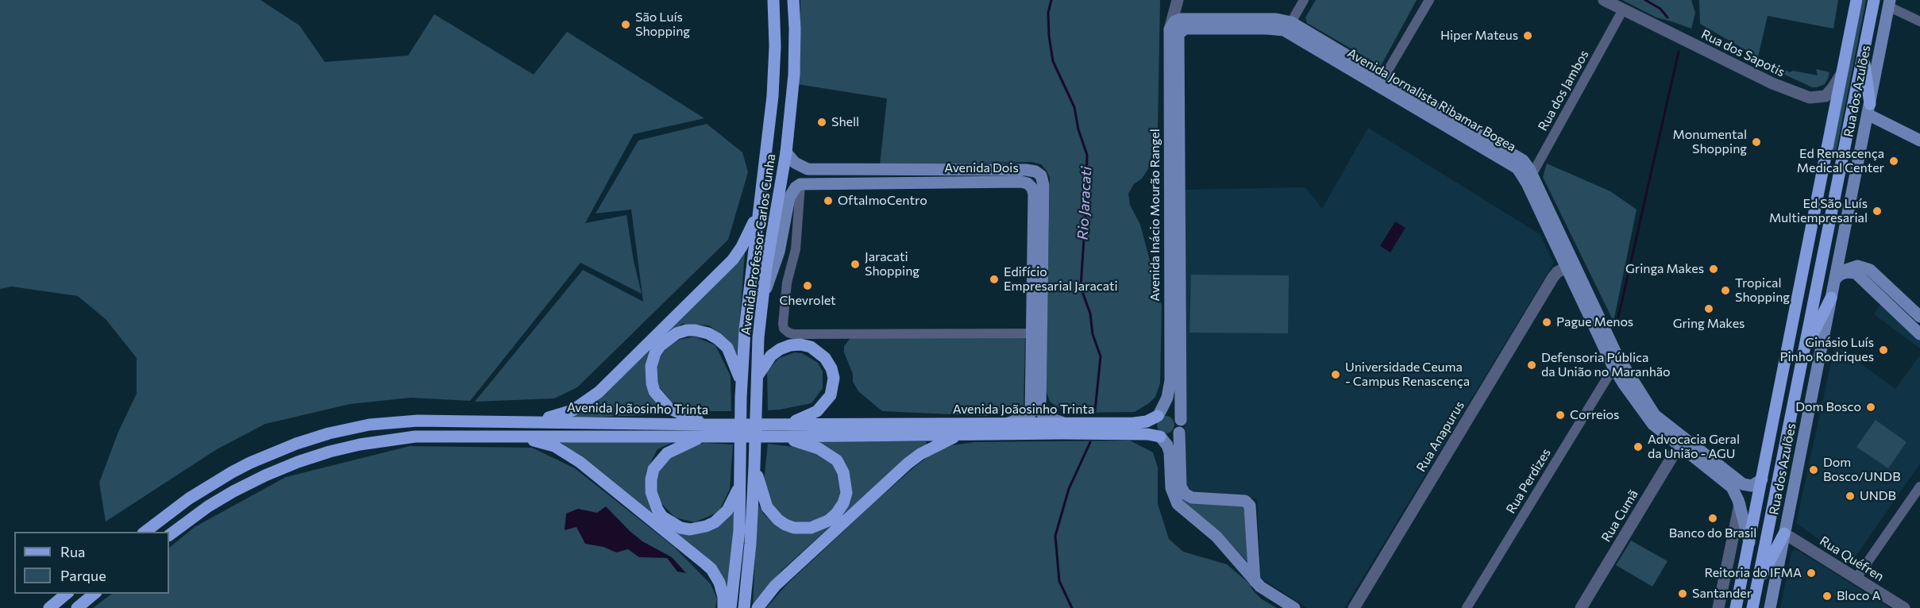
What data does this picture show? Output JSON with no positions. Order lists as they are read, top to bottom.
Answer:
{
  "streets": {
    "main road": [
      "Rua dos Azulões",
      "Avenida Jornalista Ribamar Bogea",
      "Avenida Dois",
      "Avenida Inácio Mourão Rangel",
      "Avenida Professor Carlos Cunha",
      "Avenida Joãosinho Trinta"
    ],
    "street": [
      "Rua dos Sapotis",
      "Rua dos Jambos",
      "Rua Anapurus",
      "Rua Perdizes",
      "Rua Cumã",
      "Rua Quéfren"
    ]
  },
  "crossings": [
    ["Rua dos Sapotis", "Rua dos Jambos"],
    ["Rua dos Jambos", "Avenida Jornalista Ribamar Bogea"],
    ["Rua dos Azulões", "Rua Quéfren"],
    ["Avenida Jornalista Ribamar Bogea", "Avenida Inácio Mourão Rangel"],
    ["Avenida Jornalista Ribamar Bogea", "Rua Anapurus"],
    ["Avenida Jornalista Ribamar Bogea", "Rua Perdizes"],
    ["Avenida Jornalista Ribamar Bogea", "Rua Cumã"],
    ["Avenida Dois", "Avenida Professor Carlos Cunha"],
    ["Avenida Dois", "Avenida Joãosinho Trinta"],
    ["Avenida Inácio Mourão Rangel", "Avenida Joãosinho Trinta"]
  ],
  "water": ["Rio Jaracati"],
  "places": [
    "São Luís Shopping",
    "Hiper Mateus",
    "Shell",
    "Monumental Shopping",
    "Ed Renascença Medical Center",
    "OftalmoCentro",
    "Ed São Luís Multiempresarial",
    "Jaracati Shopping",
    "Gringa Makes",
    "Edifício Empresarial Jaracati",
    "Chevrolet",
    "Tropical Shopping",
    "Gring Makes",
    "Pague Menos",
    "Ginásio Luís Pinho Rodriques",
    "Defensoria Pública da União no Maranhão",
    "Universidade Ceuma - Campus Renascença",
    "Dom Bosco",
    "Correios",
    "Advocacia Geral da União - AGU",
    "Dom Bosco/UNDB",
    "UNDB",
    "Banco do Brasil",
    "Reitoria do IFMA",
    "Santander",
    "Bloco A"
  ],
  "legend": ["Rua", "Parque"]
}
